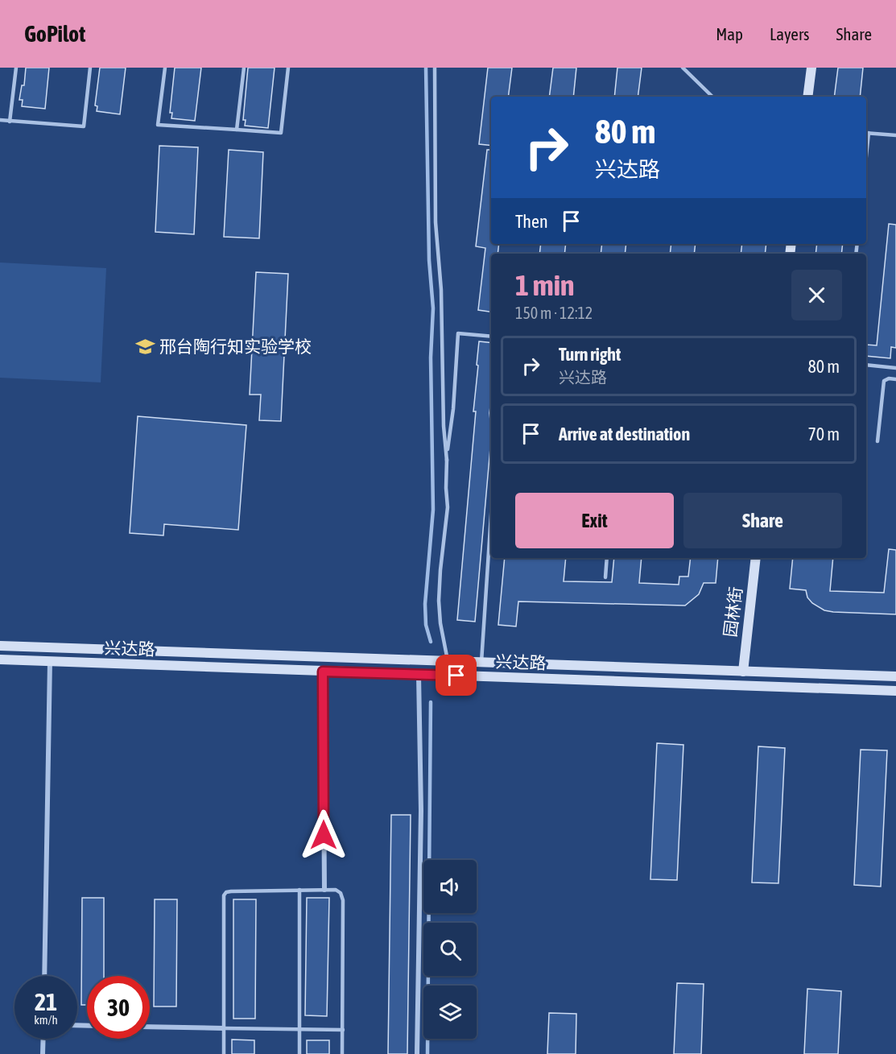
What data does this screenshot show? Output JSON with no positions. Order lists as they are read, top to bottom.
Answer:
{
  "streets": {
    "main road": ["园林街", "兴达路"]
  },
  "crossings": [
    ["园林街", "兴达路"]
  ],
  "places": {
    "school or university": ["邢台陶行知实验学校"]
  },
  "page": {
    "header": "GoPilot",
    "nav": ["Map", "Layers", "Share"],
    "turn": ["80 m", "兴达路"],
    "then": "Then",
    "heading": ["1 min", "150 m · 12:12"],
    "list": [
      {
        "name": "Turn right",
        "note": "兴达路",
        "value": "80 m"
      },
      {
        "name": "Arrive at destination",
        "value": "70 m"
      }
    ],
    "buttons": ["Exit", "Share"],
    "speed": "21 km/h",
    "limit": "30"
  }
}
